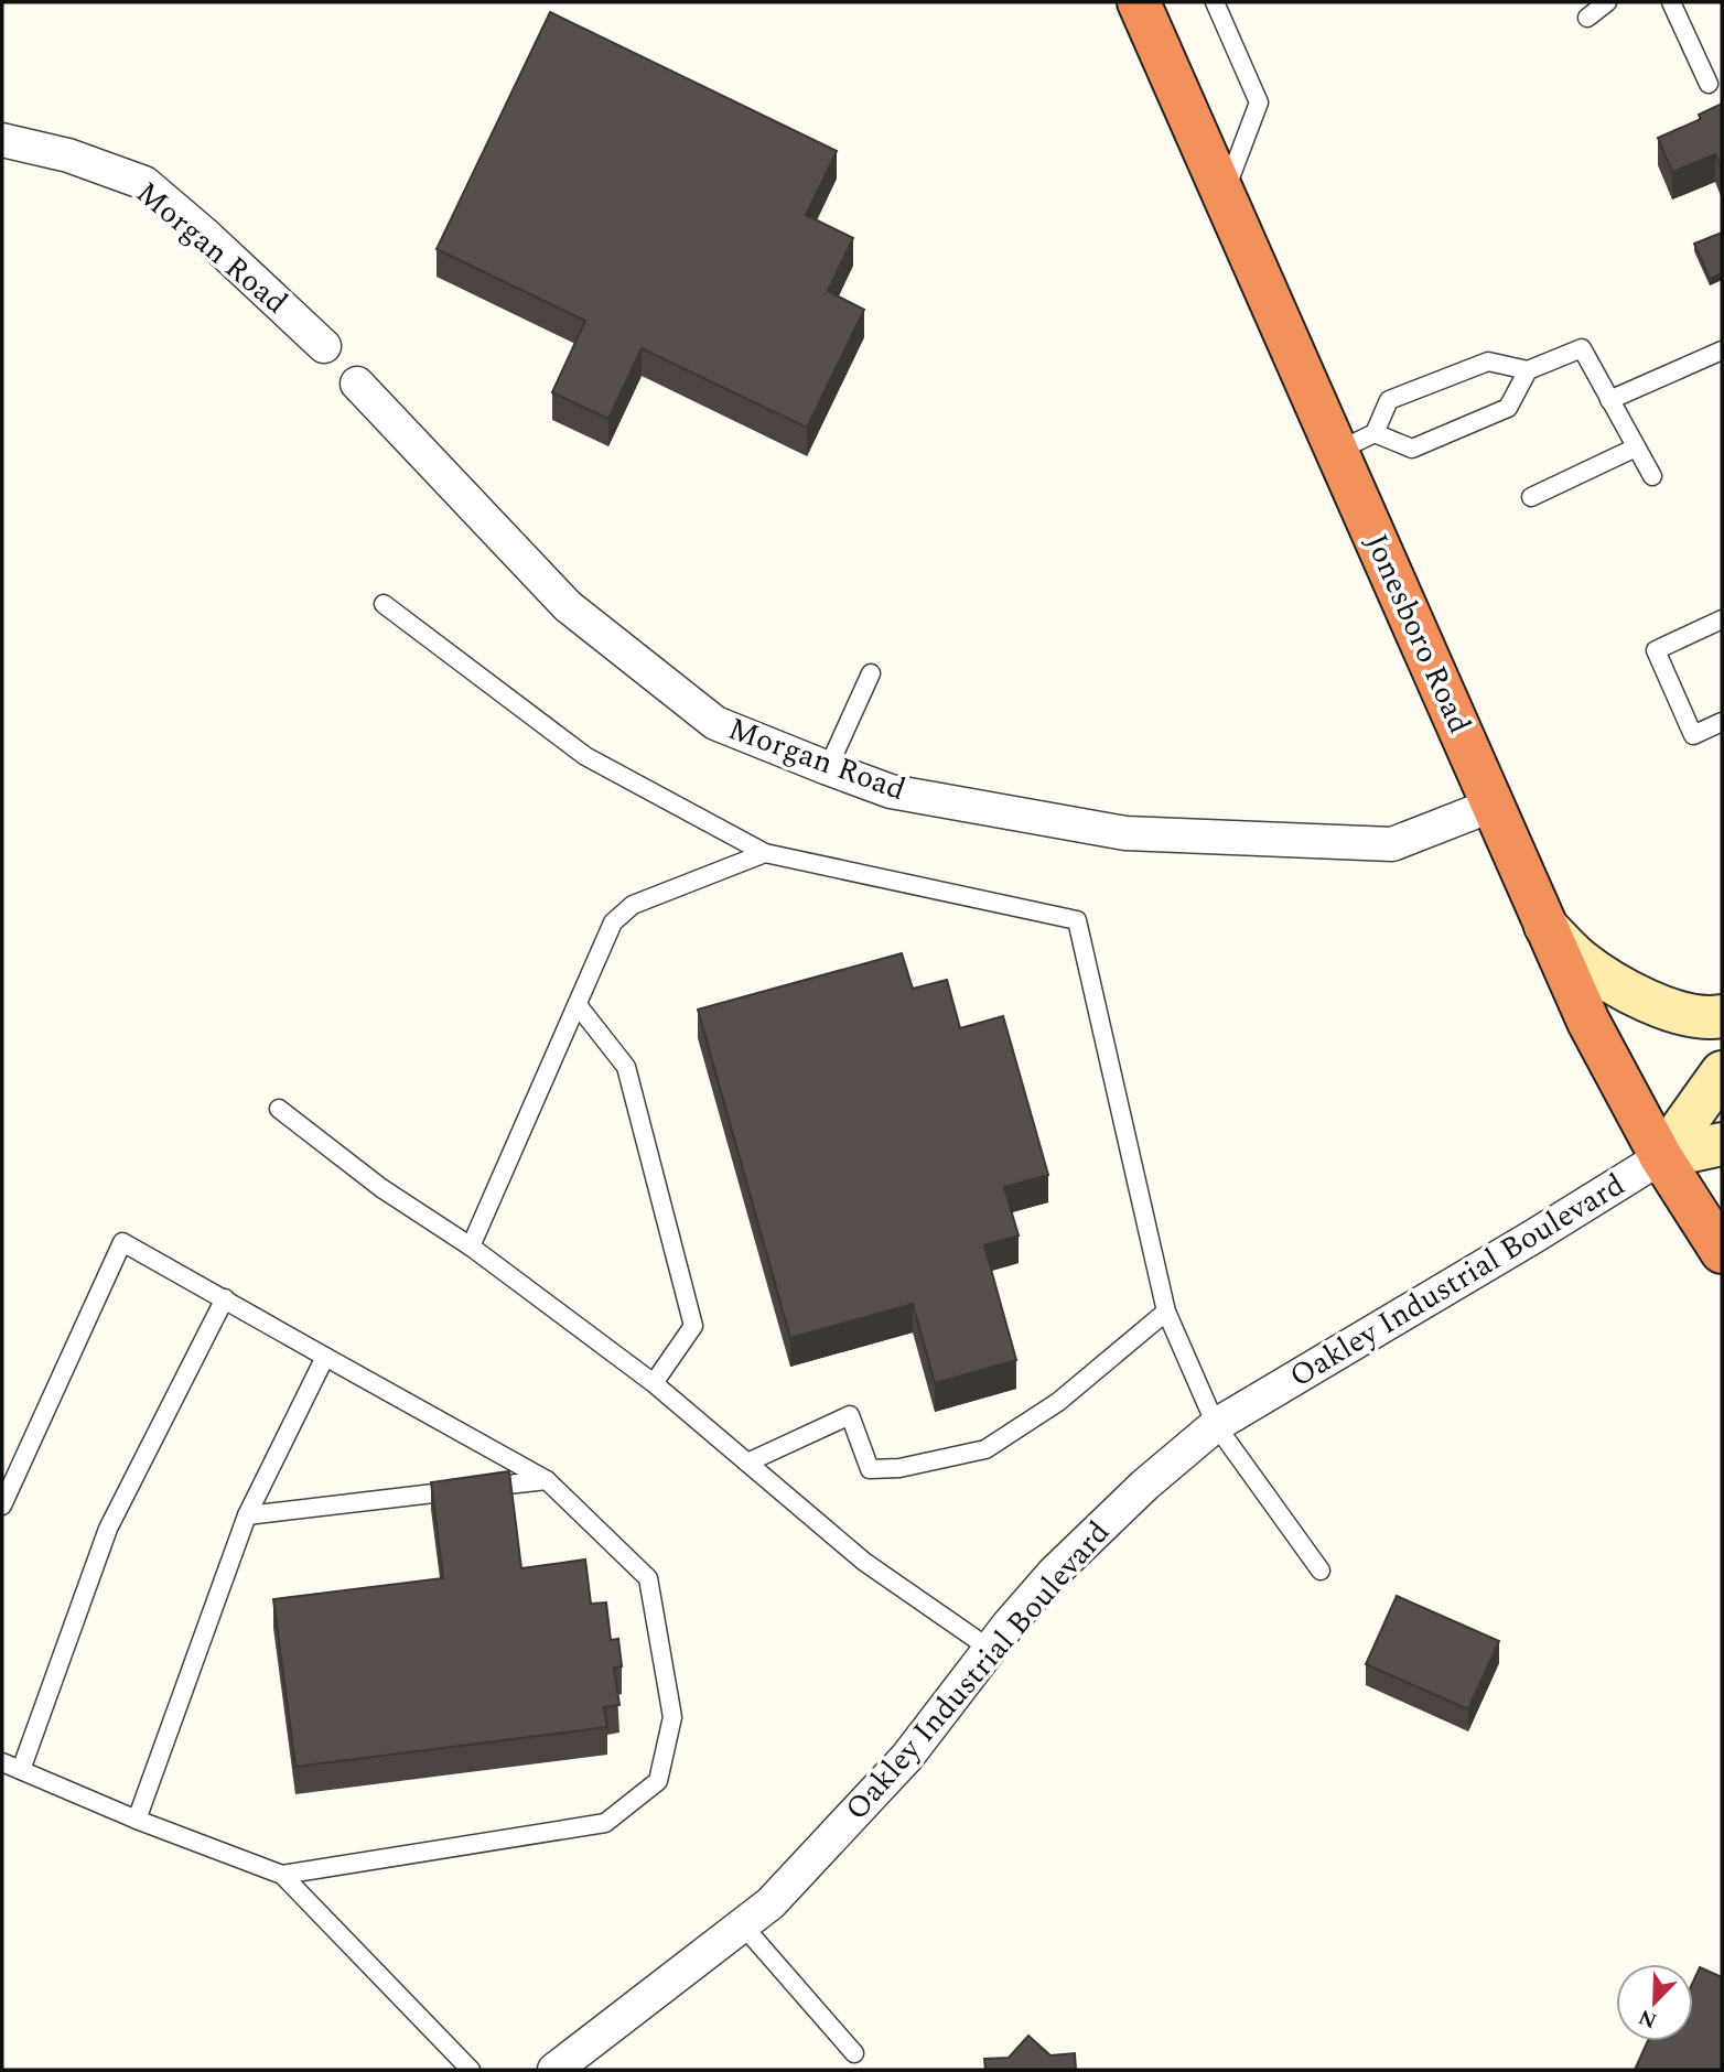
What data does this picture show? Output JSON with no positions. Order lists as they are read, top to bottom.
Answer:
{
  "streets": {
    "highway": ["Jonesboro Road"],
    "street": ["Morgan Road", "Oakley Industrial Boulevard"]
  },
  "crossings": [
    ["Morgan Road", "Jonesboro Road"],
    ["Jonesboro Road", "Oakley Industrial Boulevard"]
  ],
  "north": "bottom left"
}
